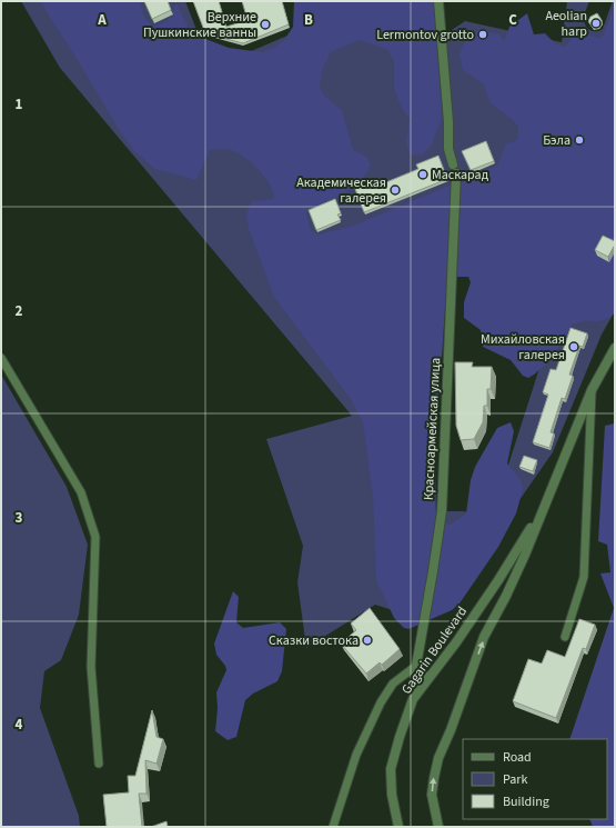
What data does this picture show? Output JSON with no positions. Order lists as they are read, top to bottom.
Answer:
{
  "streets": {
    "street": ["Красноармейская улица", "Gagarin Boulevard"]
  },
  "places": [
    "Aeolian harp",
    "Верхние Пушкинские ванны",
    "Lermontov grotto",
    "Бэла",
    "Маскарад",
    "Академическая галерея",
    "Михайловская галерея",
    "Сказки востока"
  ],
  "legend": ["Road", "Park", "Building"],
  "grid": {
    "columns": ["A", "B", "C"],
    "rows": [
      "1",
      "2",
      "3",
      "4"
    ]
  }
}
